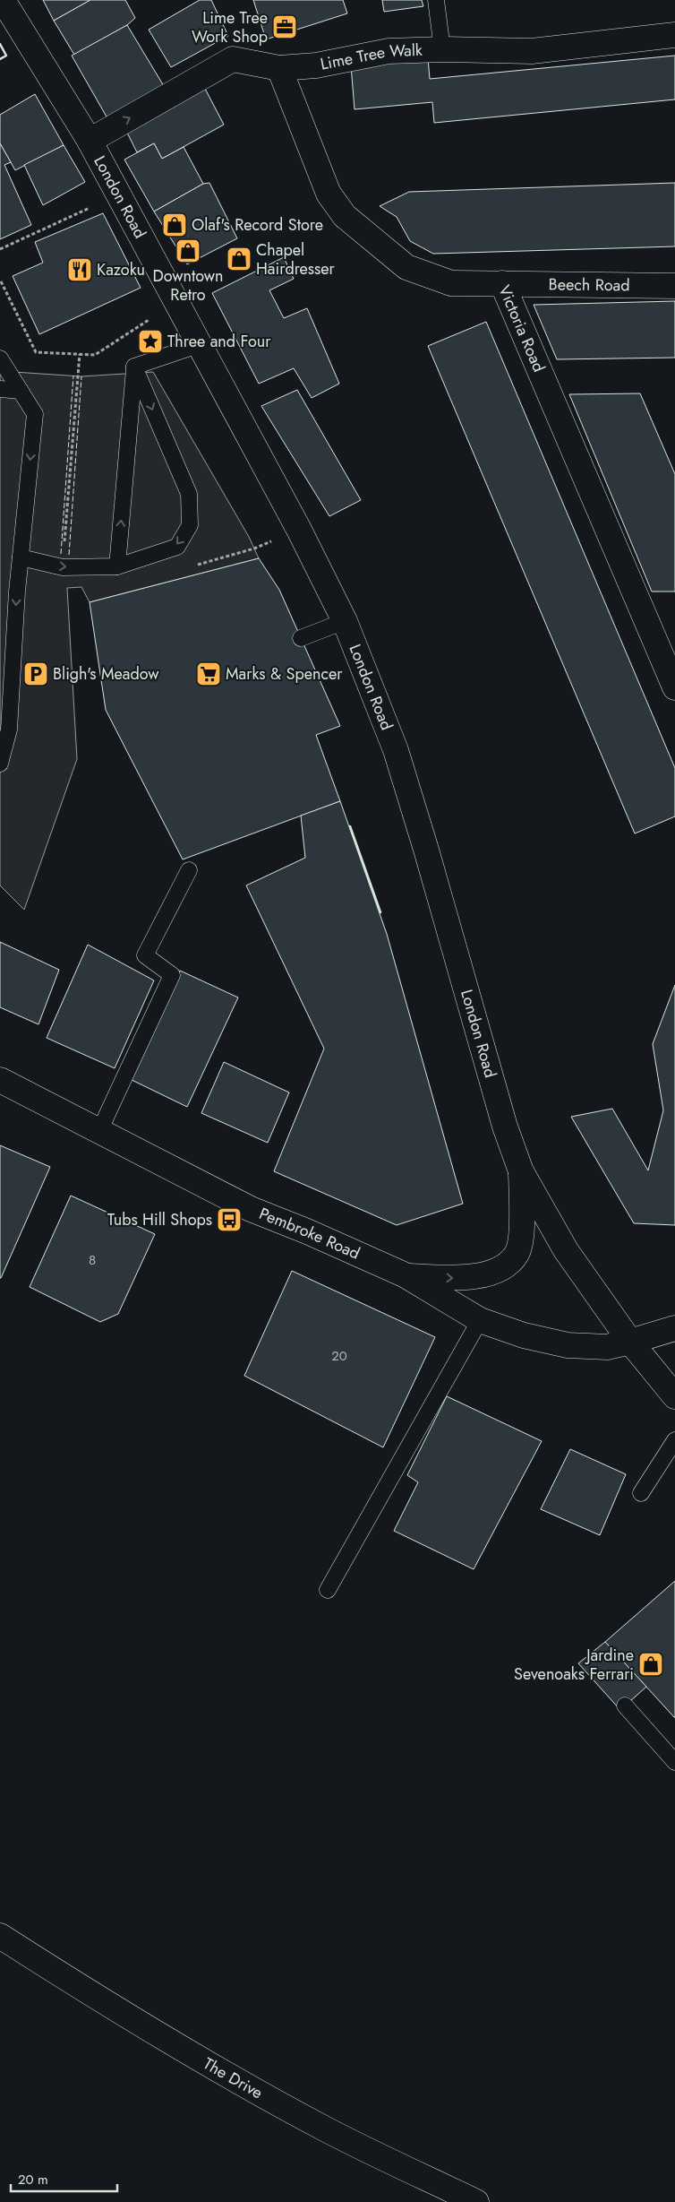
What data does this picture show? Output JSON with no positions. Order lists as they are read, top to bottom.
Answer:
{
  "streets": {
    "street": [
      "Lime Tree Walk",
      "London Road",
      "Beech Road",
      "Victoria Road",
      "Pembroke Road",
      "The Drive"
    ]
  },
  "crossings": [
    ["Lime Tree Walk", "London Road"],
    ["Lime Tree Walk", "Victoria Road"],
    ["London Road", "Pembroke Road"],
    ["Beech Road", "Victoria Road"]
  ],
  "places": {
    "office": ["Lime Tree Work Shop"],
    "shop": [
      "Olaf's Record Store",
      "Downtown Retro",
      "Chapel Hairdresser",
      "Jardine Sevenoaks Ferrari"
    ],
    "restaurant": ["Kazoku"],
    "place": ["Three and Four"],
    "parking": ["Bligh's Meadow"],
    "supermarket": ["Marks & Spencer"],
    "bus stop": ["Tubs Hill Shops"]
  },
  "house_numbers": ["8", "20"],
  "scale_bar": "20 m"
}
